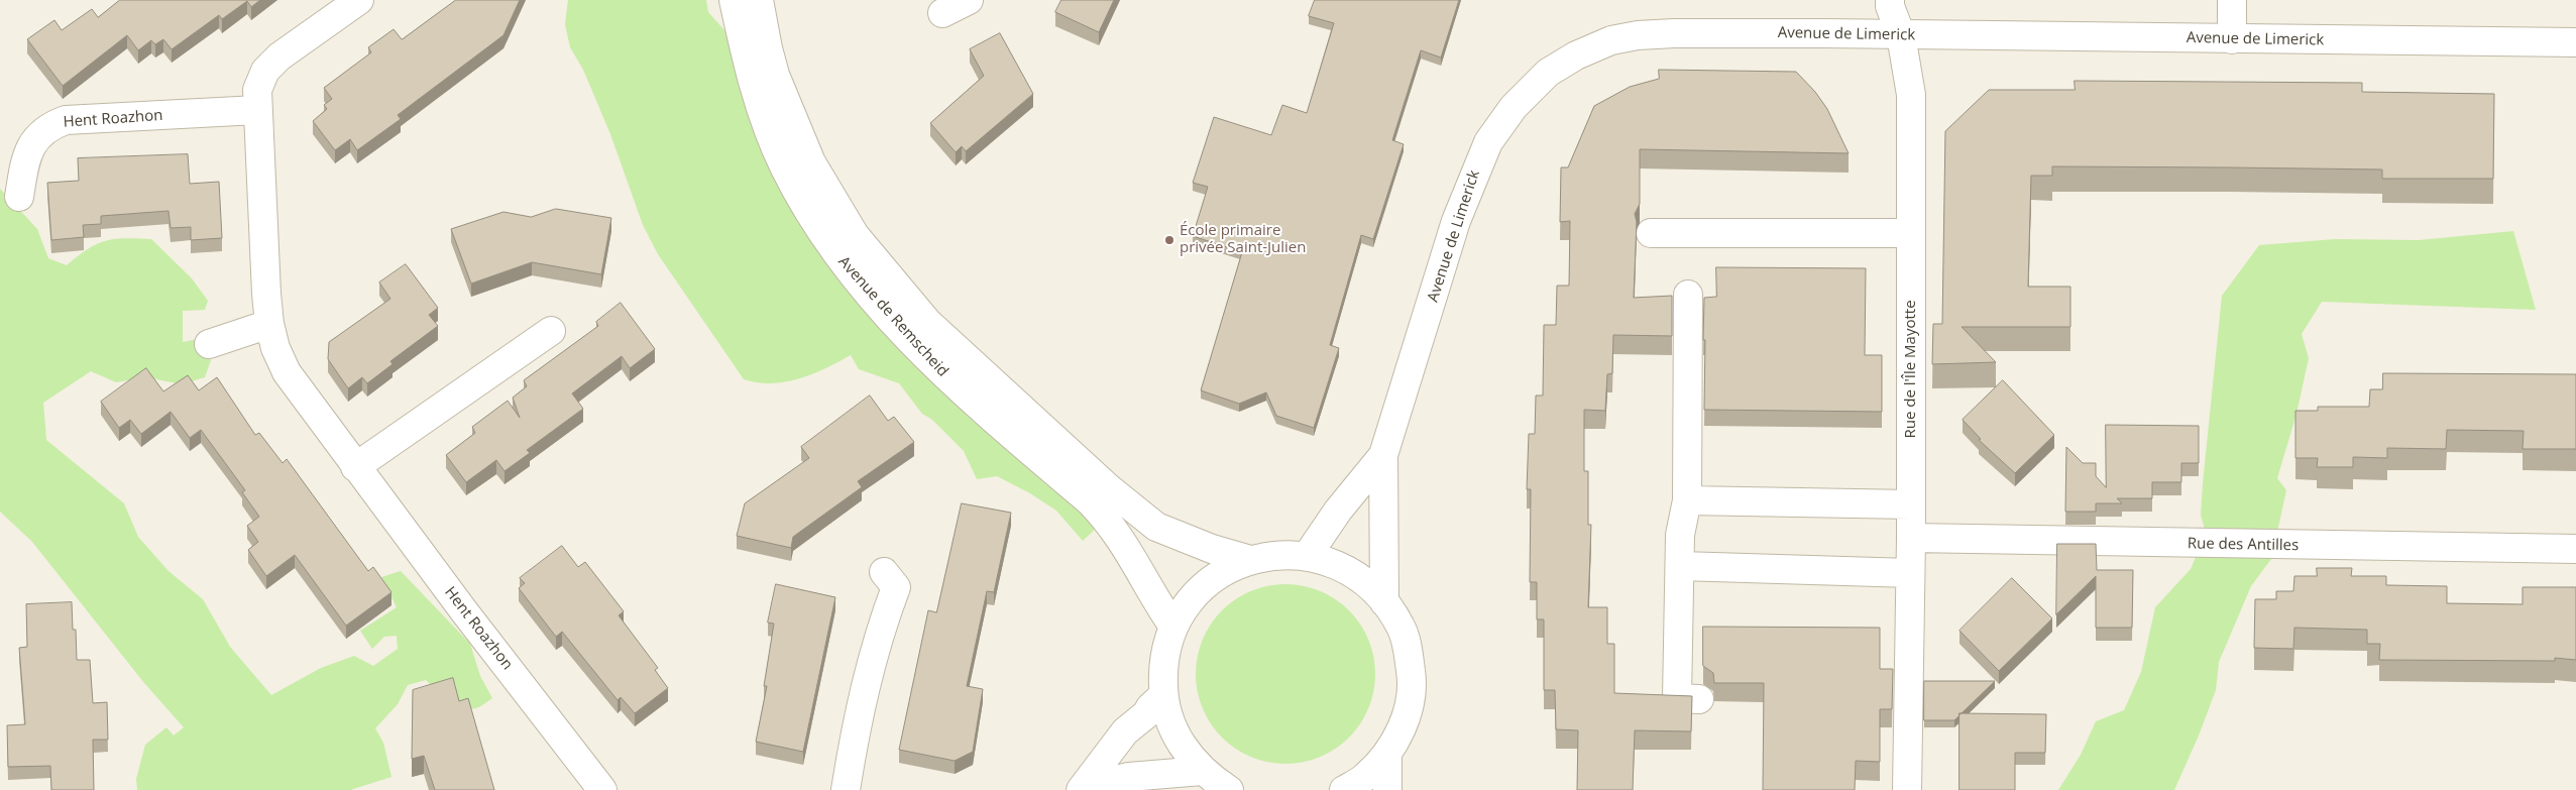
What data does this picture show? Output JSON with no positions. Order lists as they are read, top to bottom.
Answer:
{
  "streets": {
    "street": [
      "Avenue de Limerick",
      "Hent Roazhon",
      "Avenue de Remscheid",
      "Rue de l'Île Mayotte",
      "Rue des Antilles"
    ]
  },
  "crossings": [
    ["Avenue de Limerick", "Rue de l'Île Mayotte"],
    ["Rue de l'Île Mayotte", "Rue des Antilles"]
  ],
  "places": ["École primaire privée Saint-Julien"]
}
